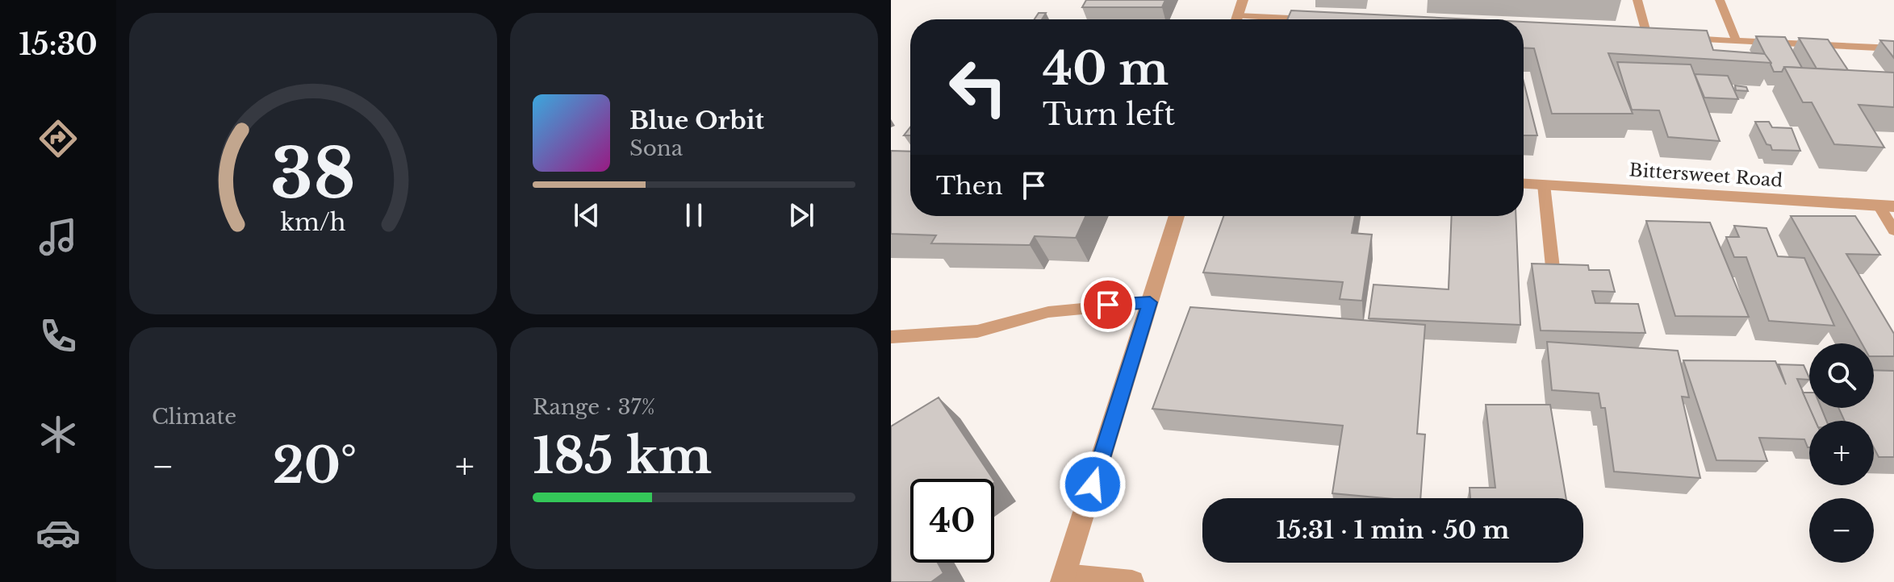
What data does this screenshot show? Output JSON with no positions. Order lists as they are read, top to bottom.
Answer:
{
  "streets": {
    "street": ["Bittersweet Road"]
  },
  "page": {
    "tabs": "15:30",
    "turn": ["40 m", "Turn left"],
    "song": ["Blue Orbit", "Sona"],
    "then": "Then",
    "tile": [
      "Climate",
      ["Range · 37%", "185 km"]
    ],
    "map_buttons": ["+", "−"],
    "heat": ["−", "20°", "+"],
    "limit": "40",
    "trip": "15:31 · 1 min · 50 m",
    "gauge": ["38", "km/h"]
  }
}
